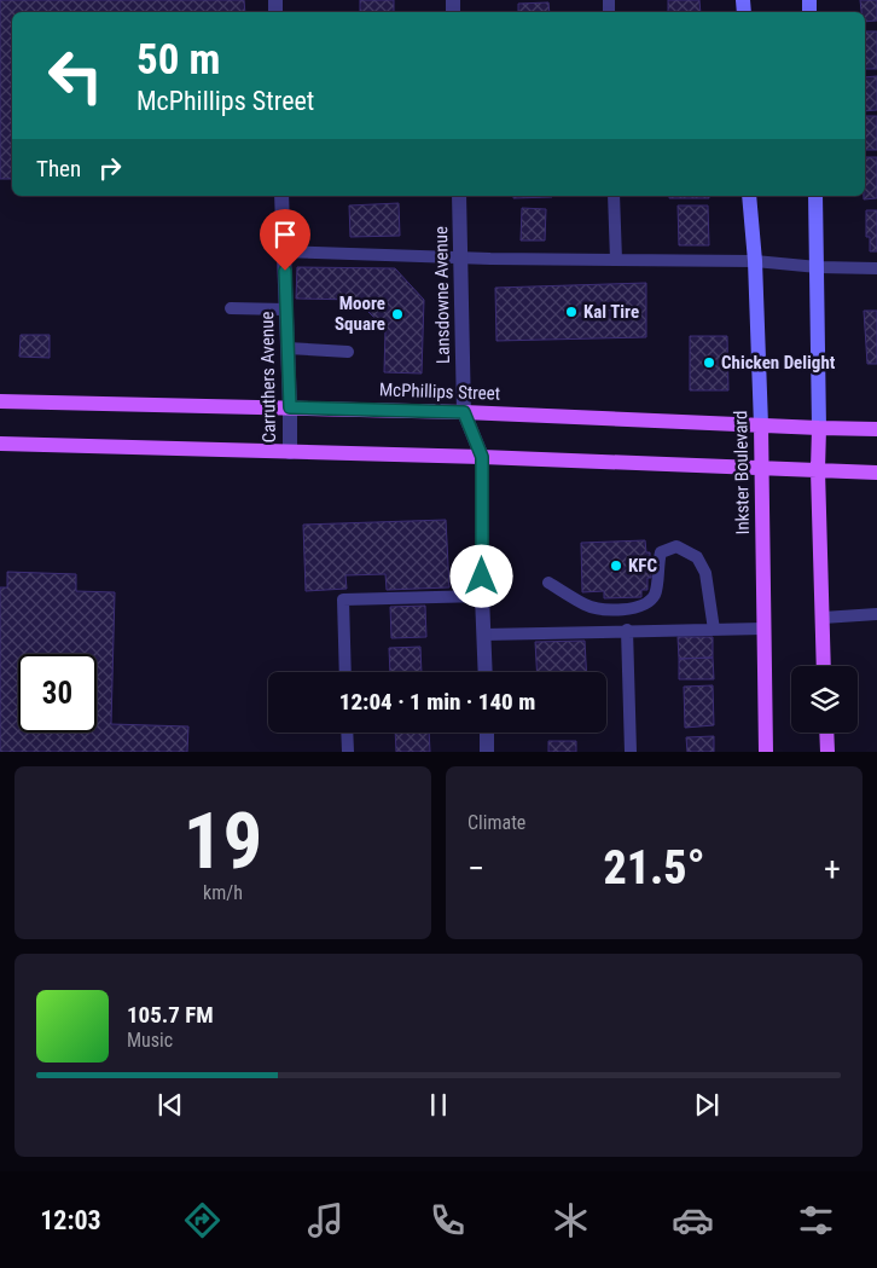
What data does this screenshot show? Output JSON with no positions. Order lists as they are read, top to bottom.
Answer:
{
  "streets": {
    "main road": ["McPhillips Street", "Inkster Boulevard"],
    "street": ["Lansdowne Avenue", "Carruthers Avenue"]
  },
  "crossings": [
    ["Lansdowne Avenue", "McPhillips Street"],
    ["Carruthers Avenue", "McPhillips Street"],
    ["McPhillips Street", "Inkster Boulevard"]
  ],
  "places": [
    "Kal Tire",
    "Moore Square",
    "Chicken Delight",
    "KFC"
  ],
  "page": {
    "turn": ["50 m", "McPhillips Street"],
    "then": "Then",
    "limit": "30",
    "trip": "12:04 · 1 min · 140 m",
    "tile": [
      ["19", "km/h"],
      "Climate"
    ],
    "heat": ["−", "21.5°", "+"],
    "song": ["105.7 FM", "Music"],
    "tabs": "12:03"
  }
}
